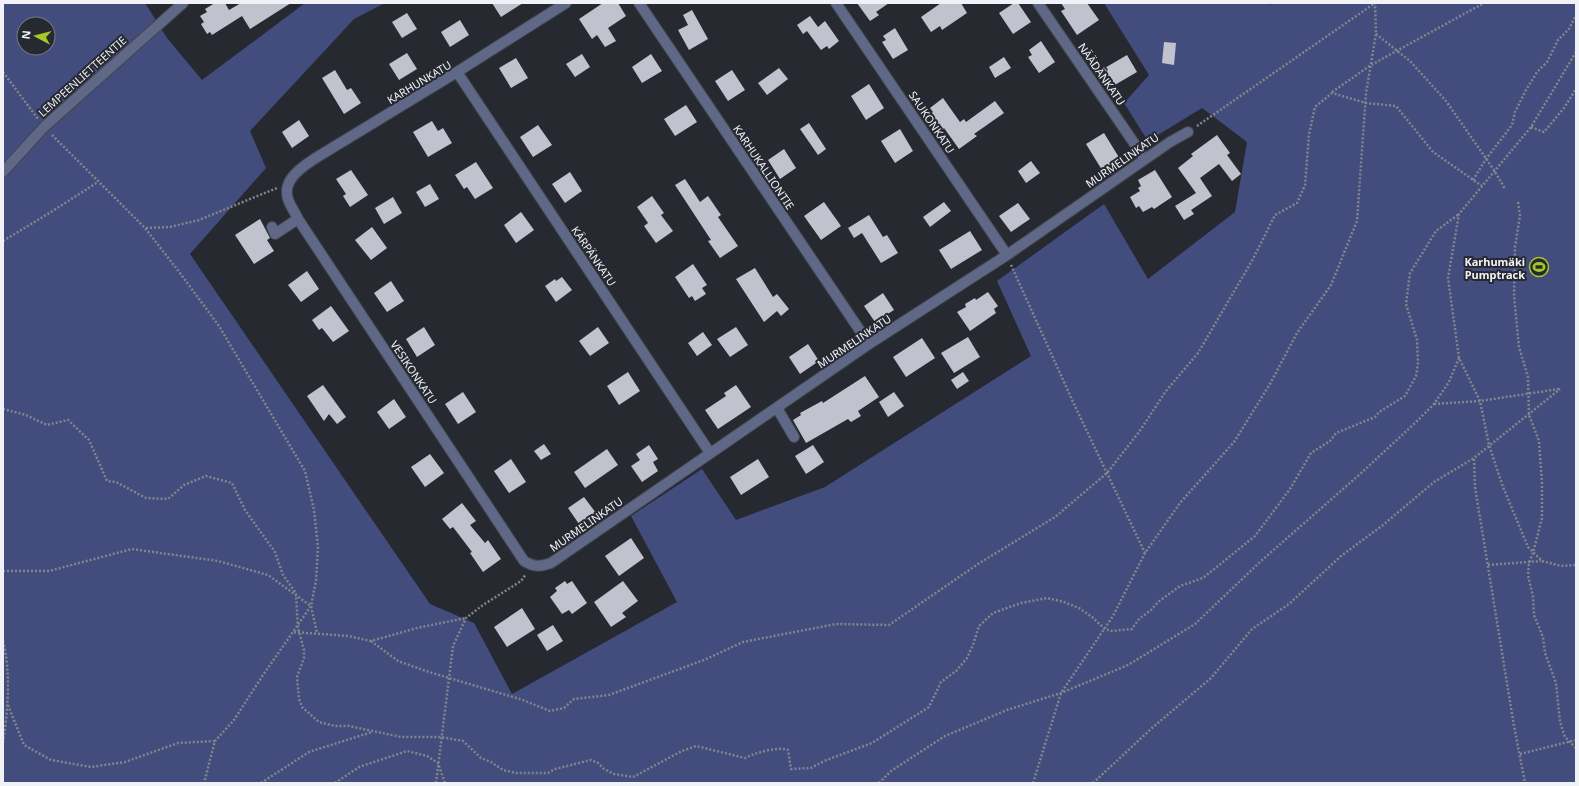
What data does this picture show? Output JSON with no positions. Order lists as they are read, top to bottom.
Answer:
{
  "streets": {
    "street": [
      "NÄÄDÄNKATU",
      "LEMPEENLIETTEENTIE",
      "KARHUNKATU",
      "SAUKONKATU",
      "MURMELINKATU",
      "KARHUKALLIONTIE",
      "KÄRPÄNKATU",
      "VESIKONKATU"
    ]
  },
  "crossings": [
    ["NÄÄDÄNKATU", "MURMELINKATU"],
    ["KARHUNKATU", "KÄRPÄNKATU"],
    ["KARHUNKATU", "VESIKONKATU"],
    ["SAUKONKATU", "MURMELINKATU"],
    ["MURMELINKATU", "KARHUKALLIONTIE"],
    ["MURMELINKATU", "KÄRPÄNKATU"],
    ["MURMELINKATU", "VESIKONKATU"]
  ],
  "places": {
    "sports": ["Karhumäki Pumptrack"]
  },
  "north": "left"
}
